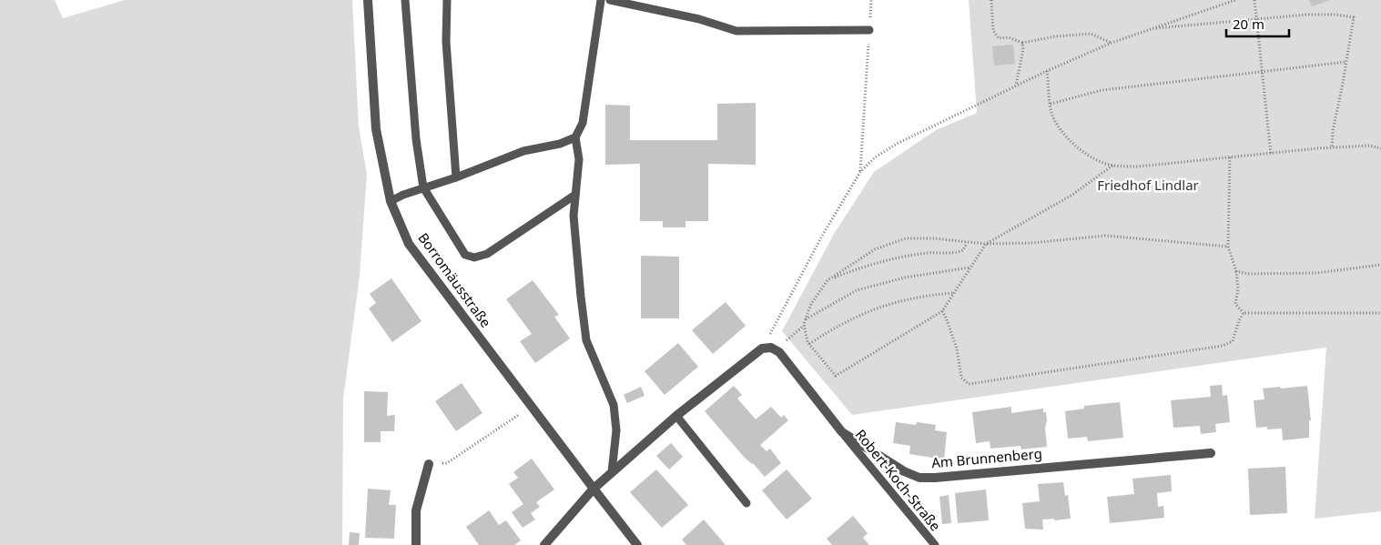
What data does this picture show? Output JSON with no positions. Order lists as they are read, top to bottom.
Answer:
{
  "streets": {
    "street": ["Borromäusstraße", "Am Brunnenberg"],
    "lane": ["Robert-Koch-Straße"]
  },
  "crossings": [
    ["Am Brunnenberg", "Robert-Koch-Straße"]
  ],
  "parks": ["Friedhof Lindlar"],
  "scale_bar": "20 m"
}
